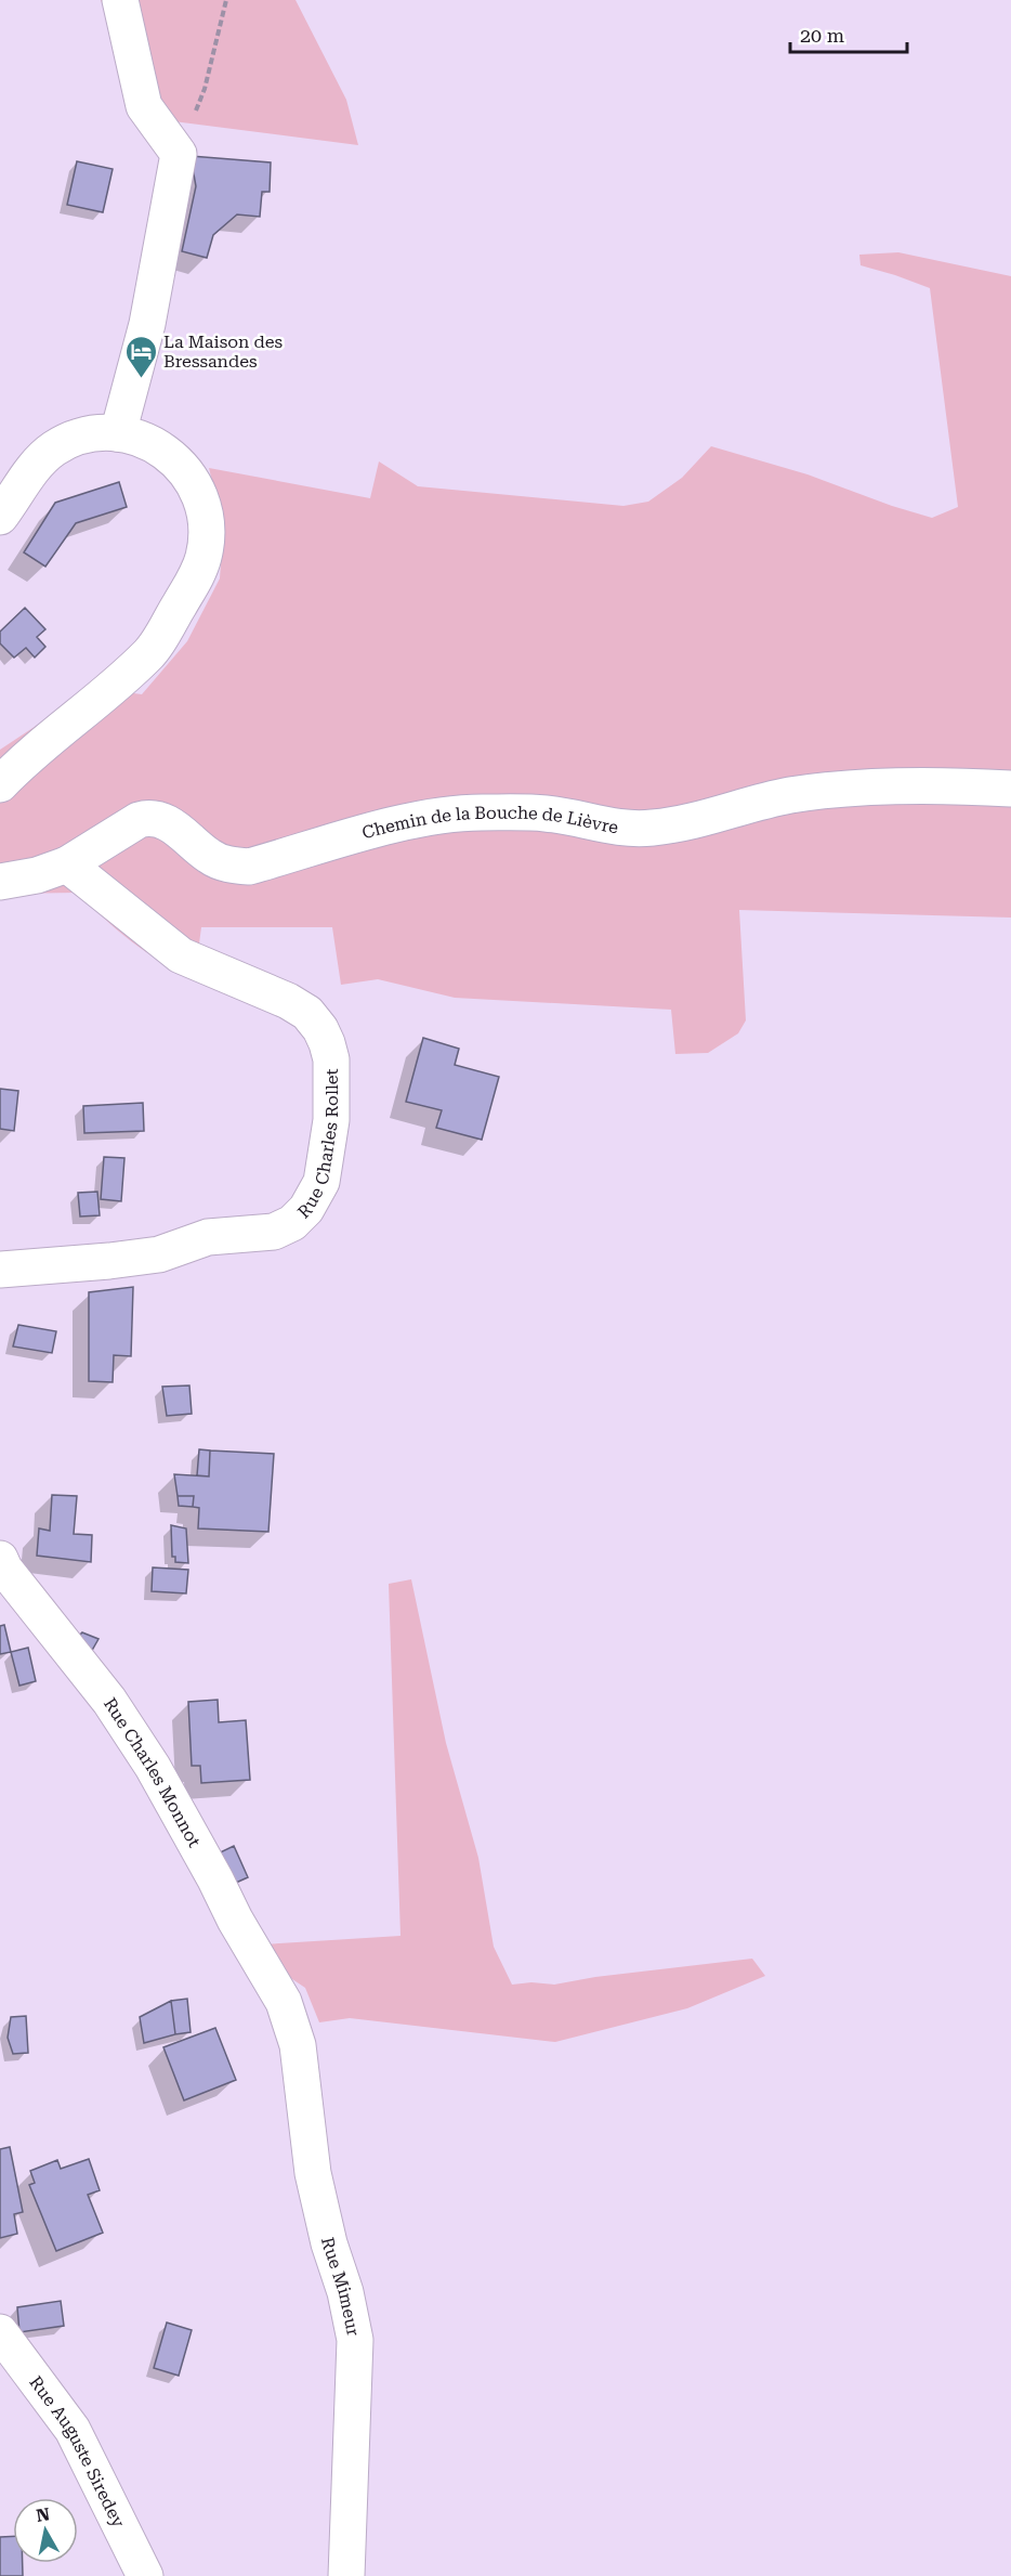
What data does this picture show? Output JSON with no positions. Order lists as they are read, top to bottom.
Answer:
{
  "streets": {
    "street": [
      "Chemin de la Bouche de Lièvre",
      "Rue Charles Rollet",
      "Rue Charles Monnot",
      "Rue Mimeur",
      "Rue Auguste Siredey"
    ]
  },
  "crossings": [
    ["Chemin de la Bouche de Lièvre", "Rue Charles Rollet"],
    ["Rue Charles Monnot", "Rue Mimeur"]
  ],
  "places": {
    "hotel": ["La Maison des Bressandes"]
  },
  "scale_bar": "20 m",
  "north": "top"
}
